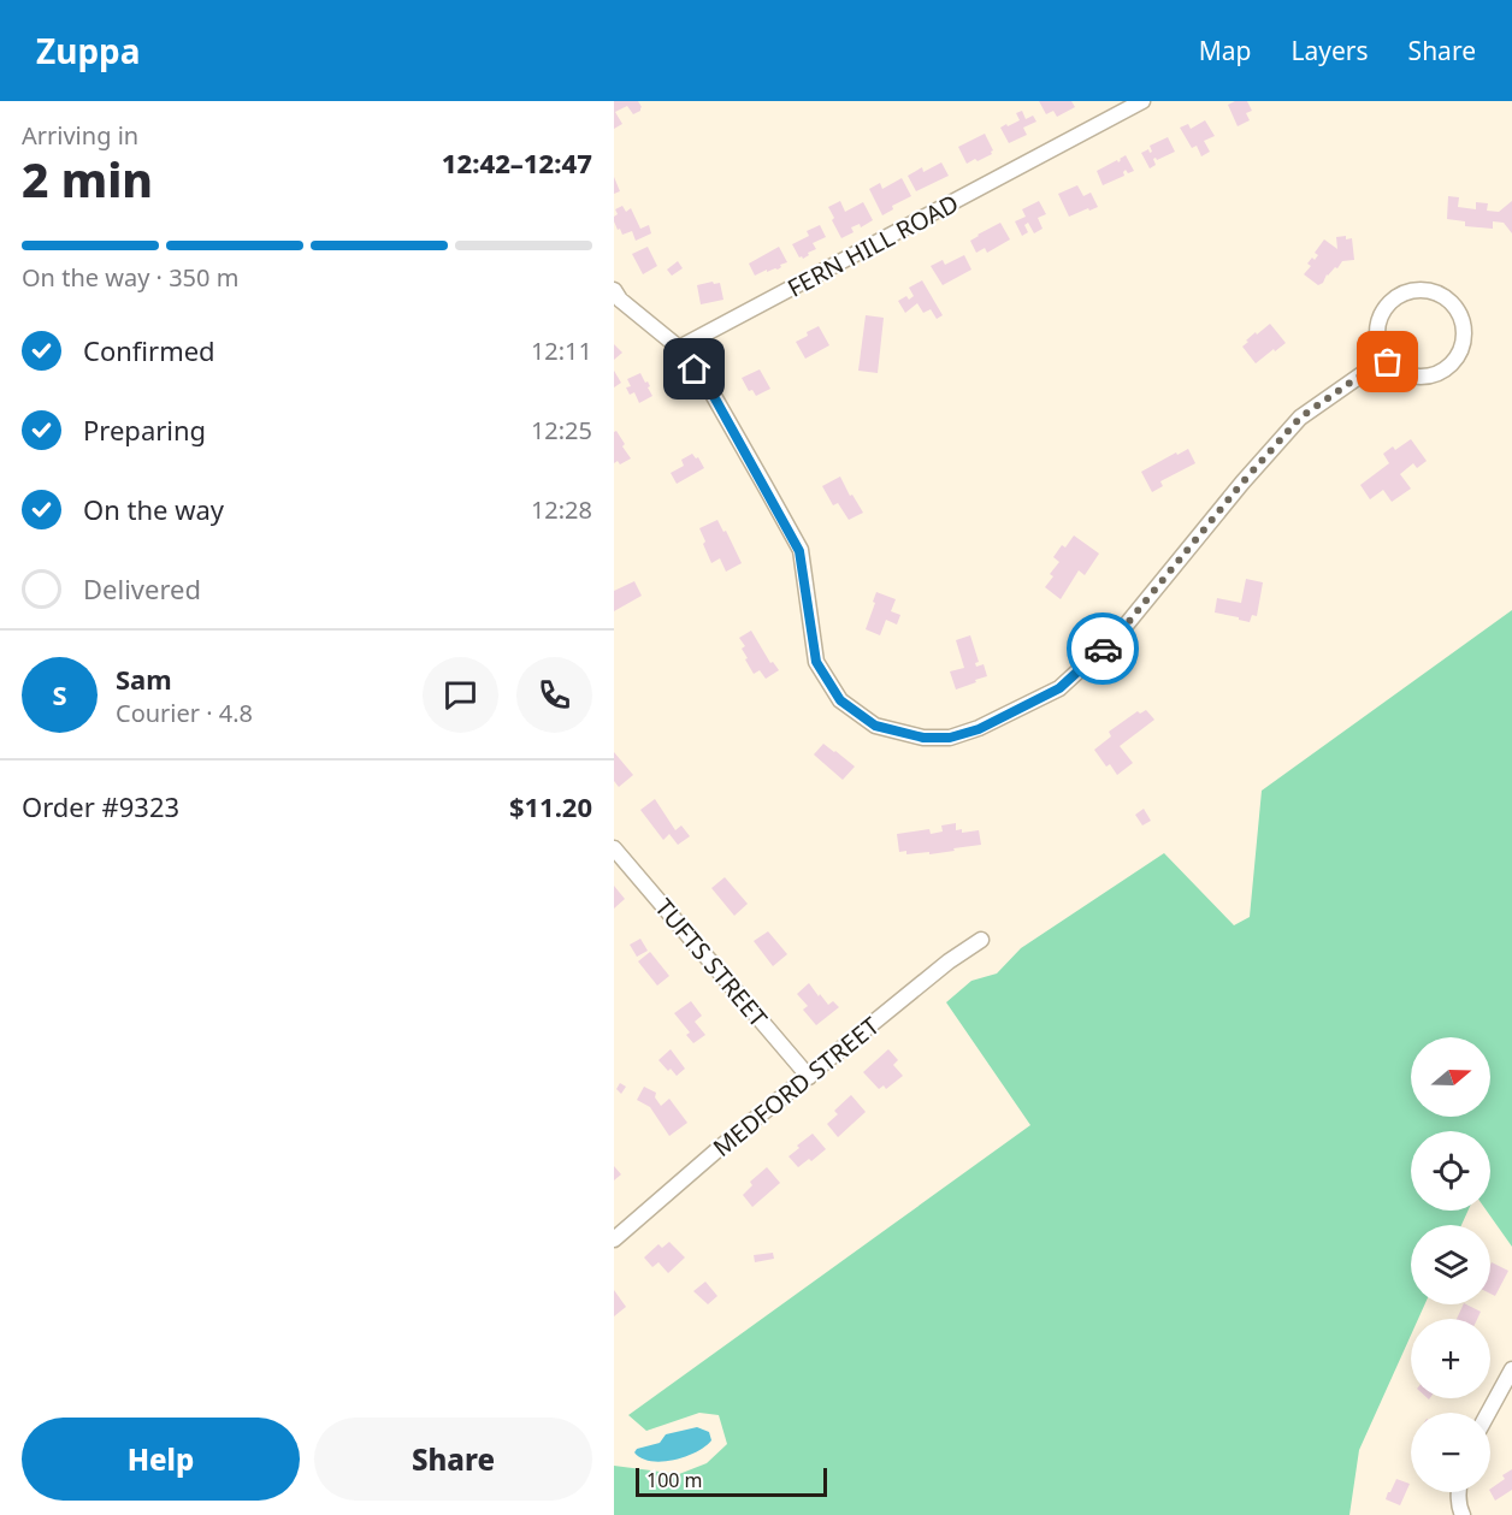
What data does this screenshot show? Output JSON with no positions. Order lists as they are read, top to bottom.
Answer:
{
  "streets": {
    "street": ["FERN HILL ROAD", "TUFTS STREET", "MEDFORD STREET"]
  },
  "crossings": [
    ["TUFTS STREET", "MEDFORD STREET"]
  ],
  "scale_bar": "100 m",
  "north": "right",
  "page": {
    "header": "Zuppa",
    "nav": ["Map", "Layers", "Share"],
    "heading": ["2 min", "Arriving in", "12:42–12:47"],
    "panel": [
      "Sam",
      "Courier · 4.8",
      "Order #9323",
      "$11.20"
    ],
    "bar": "On the way · 350 m",
    "list": [
      ["Confirmed", "12:11"],
      ["Preparing", "12:25"],
      ["On the way", "12:28"],
      "Delivered"
    ],
    "round": "S",
    "map_buttons": ["+", "−"],
    "buttons": ["Help", "Share"],
    "scale": "100 m"
  }
}
